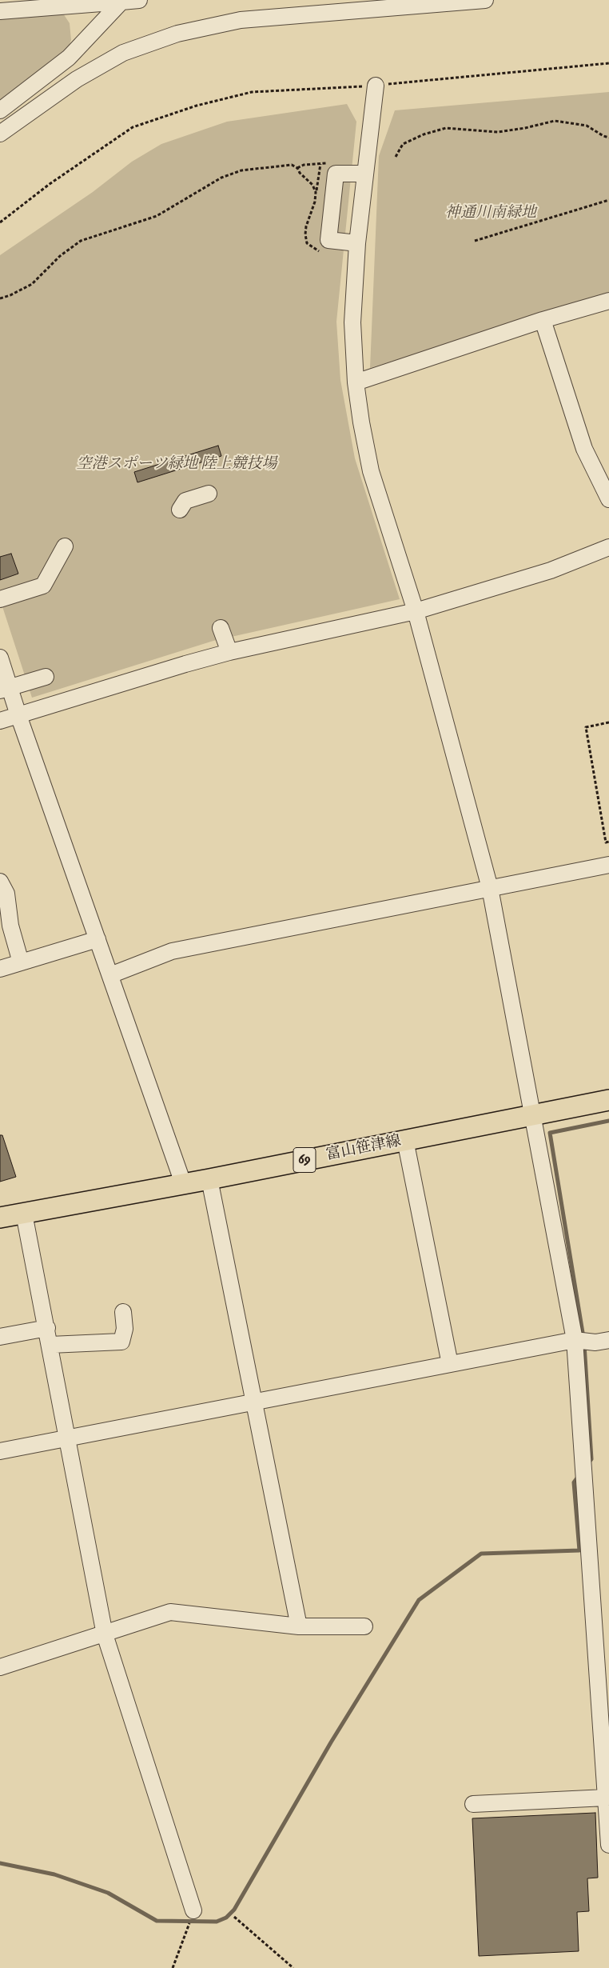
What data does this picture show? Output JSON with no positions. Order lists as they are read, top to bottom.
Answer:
{
  "streets": {
    "main road": ["富山笹津線", "69"]
  },
  "parks": ["神通川南緑地", "空港スポーツ緑地 陸上競技場"]
}
